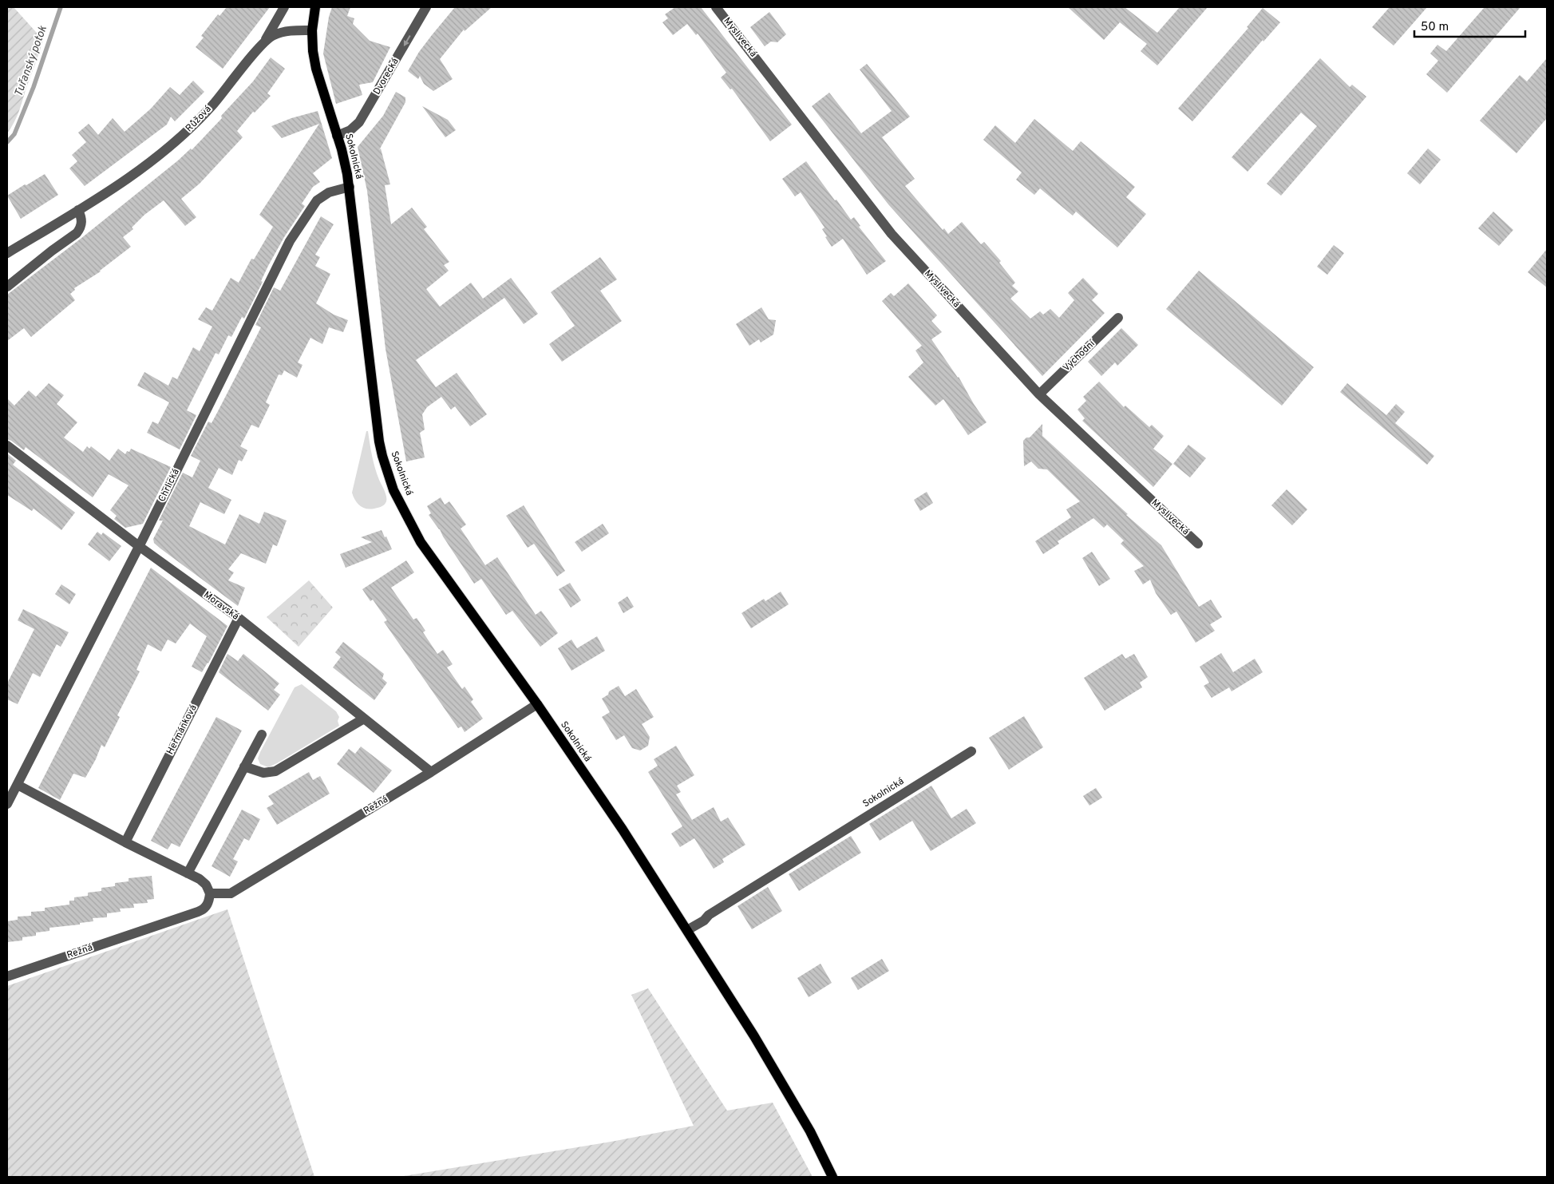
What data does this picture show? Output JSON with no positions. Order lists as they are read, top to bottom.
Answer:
{
  "streets": {
    "main road": ["Sokolnická"],
    "street": [
      "Myslivecká",
      "Dvorecká",
      "Růžová",
      "Východní",
      "Chrlická",
      "Moravská",
      "Heřmánková",
      "Režná"
    ]
  },
  "crossings": [
    ["Myslivecká", "Východní"],
    ["Dvorecká", "Sokolnická"],
    ["Růžová", "Sokolnická"],
    ["Sokolnická", "Chrlická"],
    ["Sokolnická", "Režná"],
    ["Chrlická", "Moravská"],
    ["Moravská", "Heřmánková"],
    ["Moravská", "Režná"]
  ],
  "one_way": ["Dvorecká"],
  "water": ["Tuřanský potok"],
  "scale_bar": "50 m"
}
